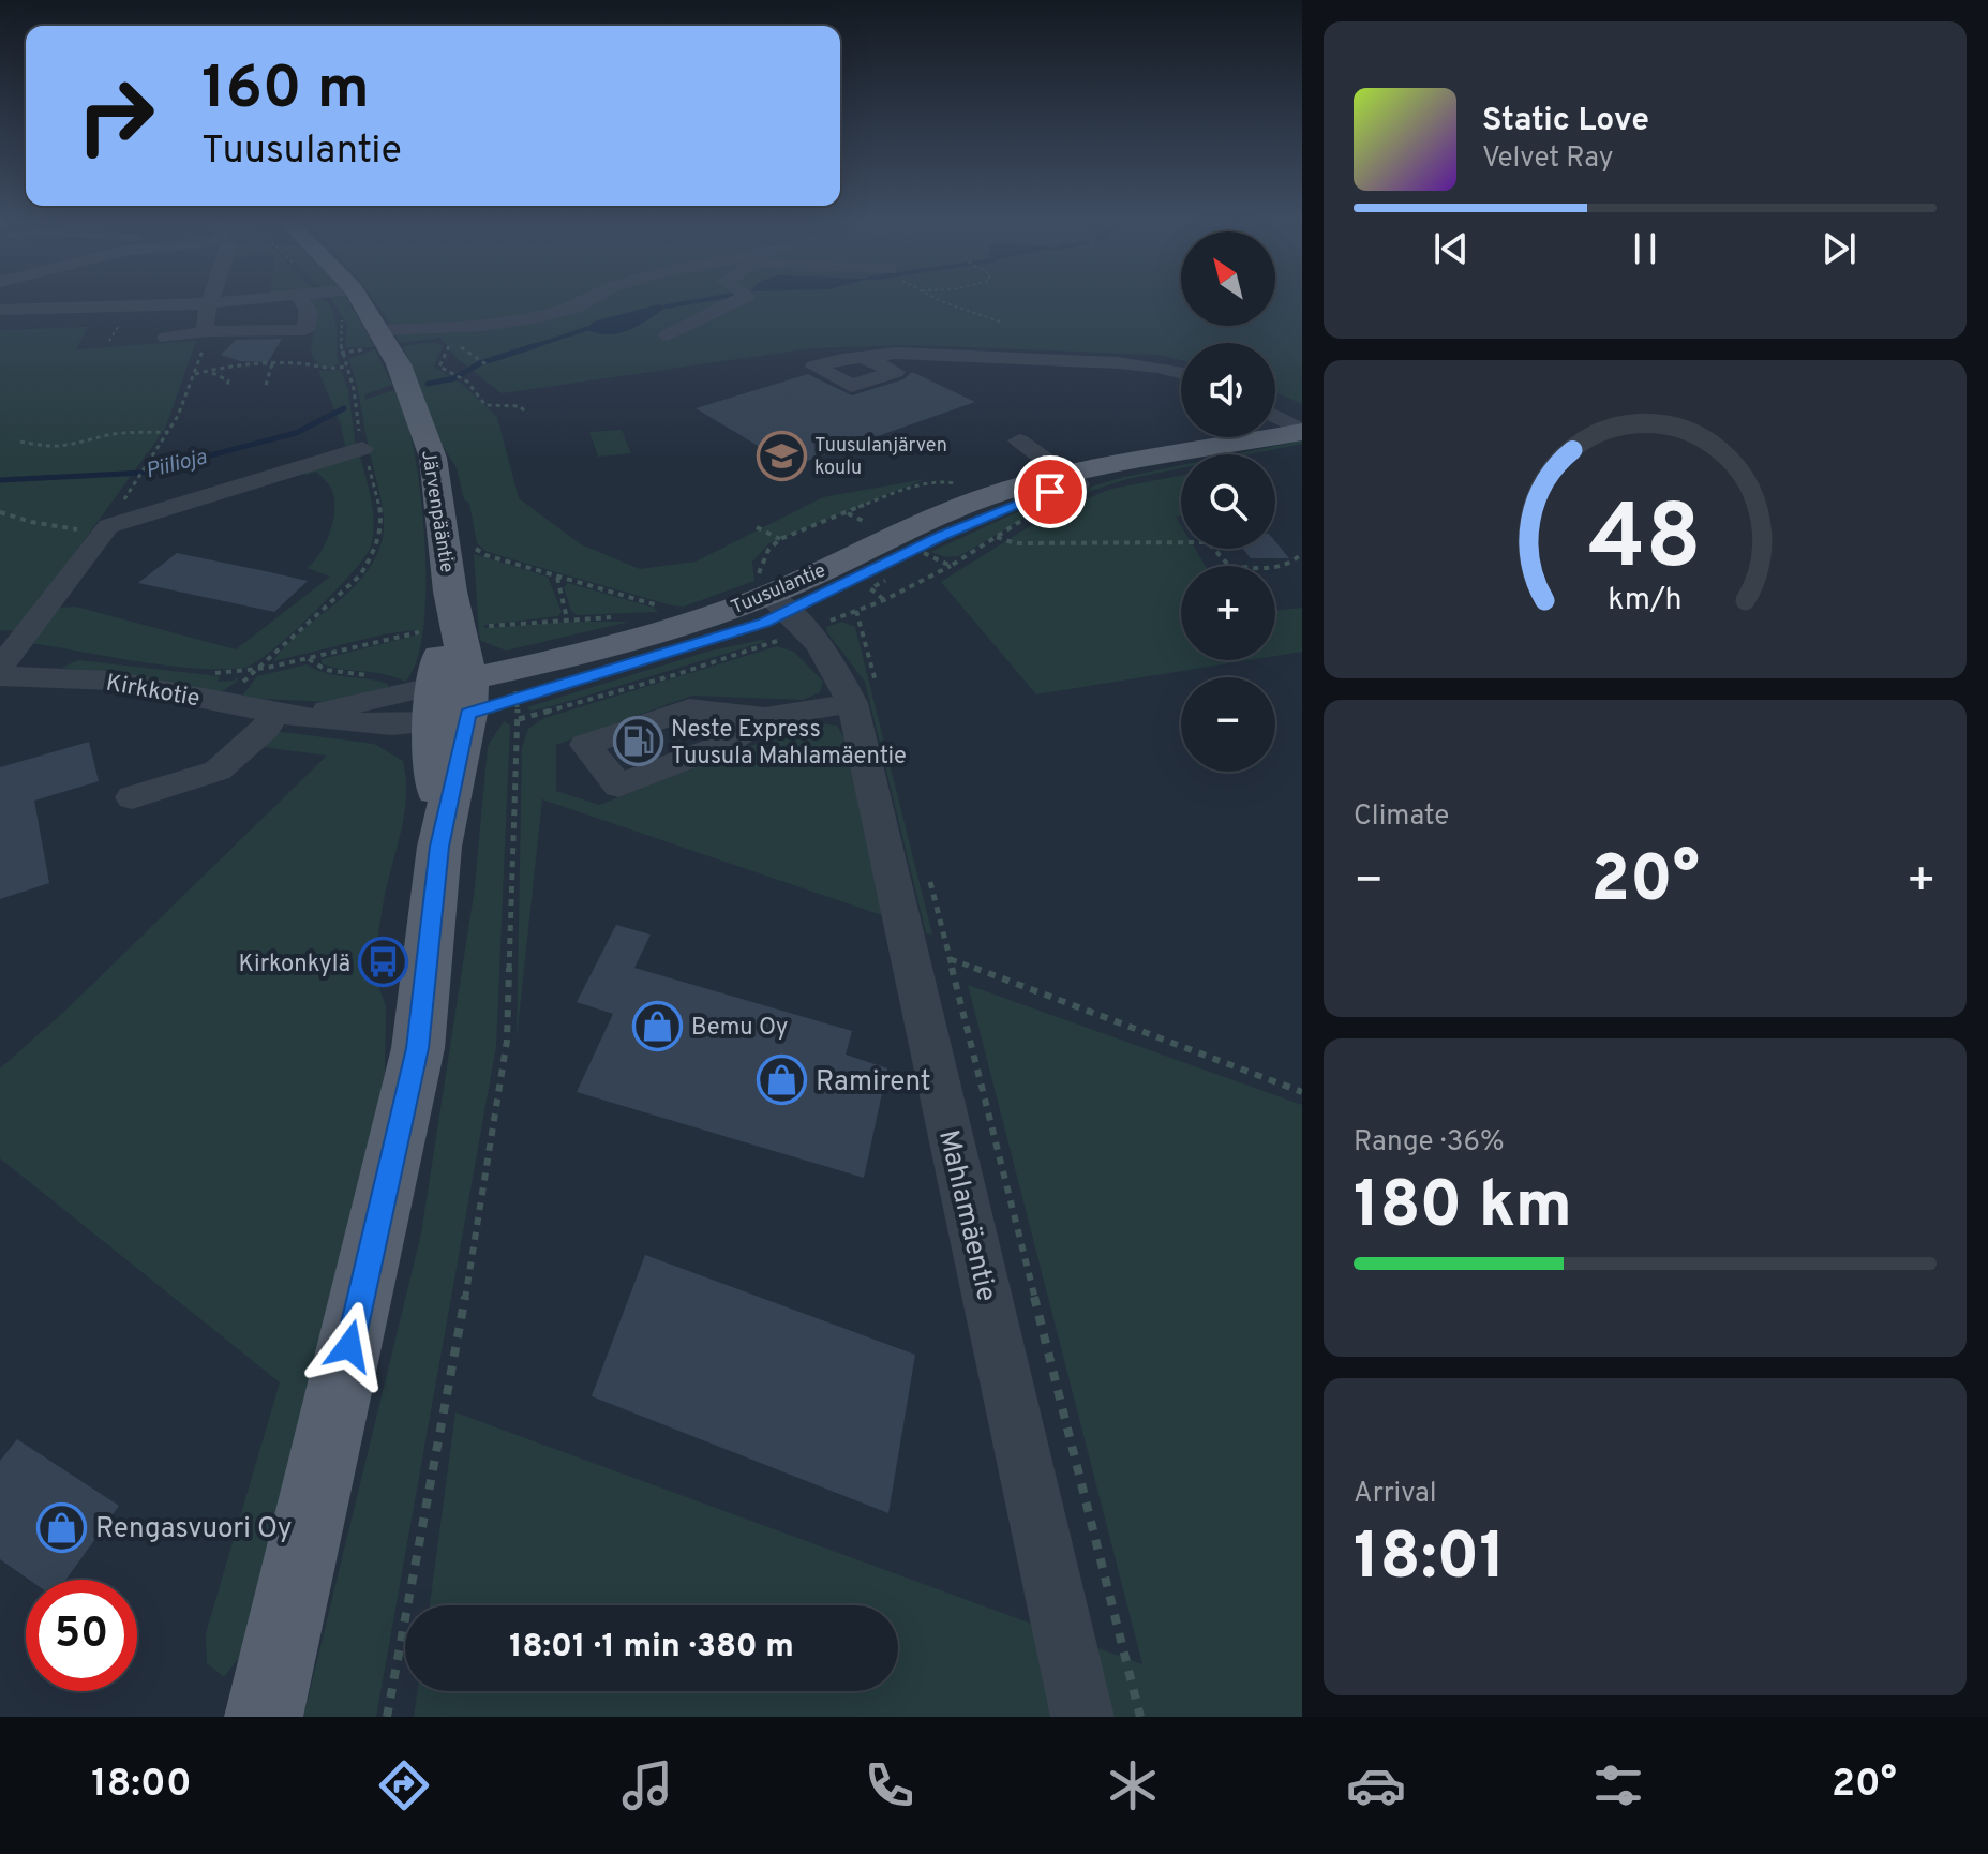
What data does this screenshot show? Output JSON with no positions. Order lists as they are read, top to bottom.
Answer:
{
  "streets": {
    "main road": ["Järvenpääntie", "Tuusulantie"],
    "street": ["Kirkkotie", "Mahlamäentie"]
  },
  "crossings": [
    ["Järvenpääntie", "Tuusulantie"],
    ["Järvenpääntie", "Kirkkotie"],
    ["Tuusulantie", "Kirkkotie"]
  ],
  "water": ["Piilioja"],
  "places": {
    "school or university": ["Tuusulanjärven koulu"],
    "fuel station": ["Neste Express Tuusula Mahlamäentie"],
    "bus stop": ["Kirkonkylä"],
    "shop": ["Bemu Oy", "Ramirent", "Rengasvuori Oy"]
  },
  "north": "top left",
  "page": {
    "turn": ["160 m", "Tuusulantie"],
    "song": ["Static Love", "Velvet Ray"],
    "map_buttons": ["+", "−"],
    "tile": [
      "Climate",
      ["Range · 36%", "180 km"],
      ["Arrival", "18:01"]
    ],
    "heat": ["−", "20°", "+"],
    "limit": "50",
    "trip": "18:01 · 1 min · 380 m",
    "tabs": ["18:00", "20°"],
    "gauge": ["48", "km/h"]
  }
}
